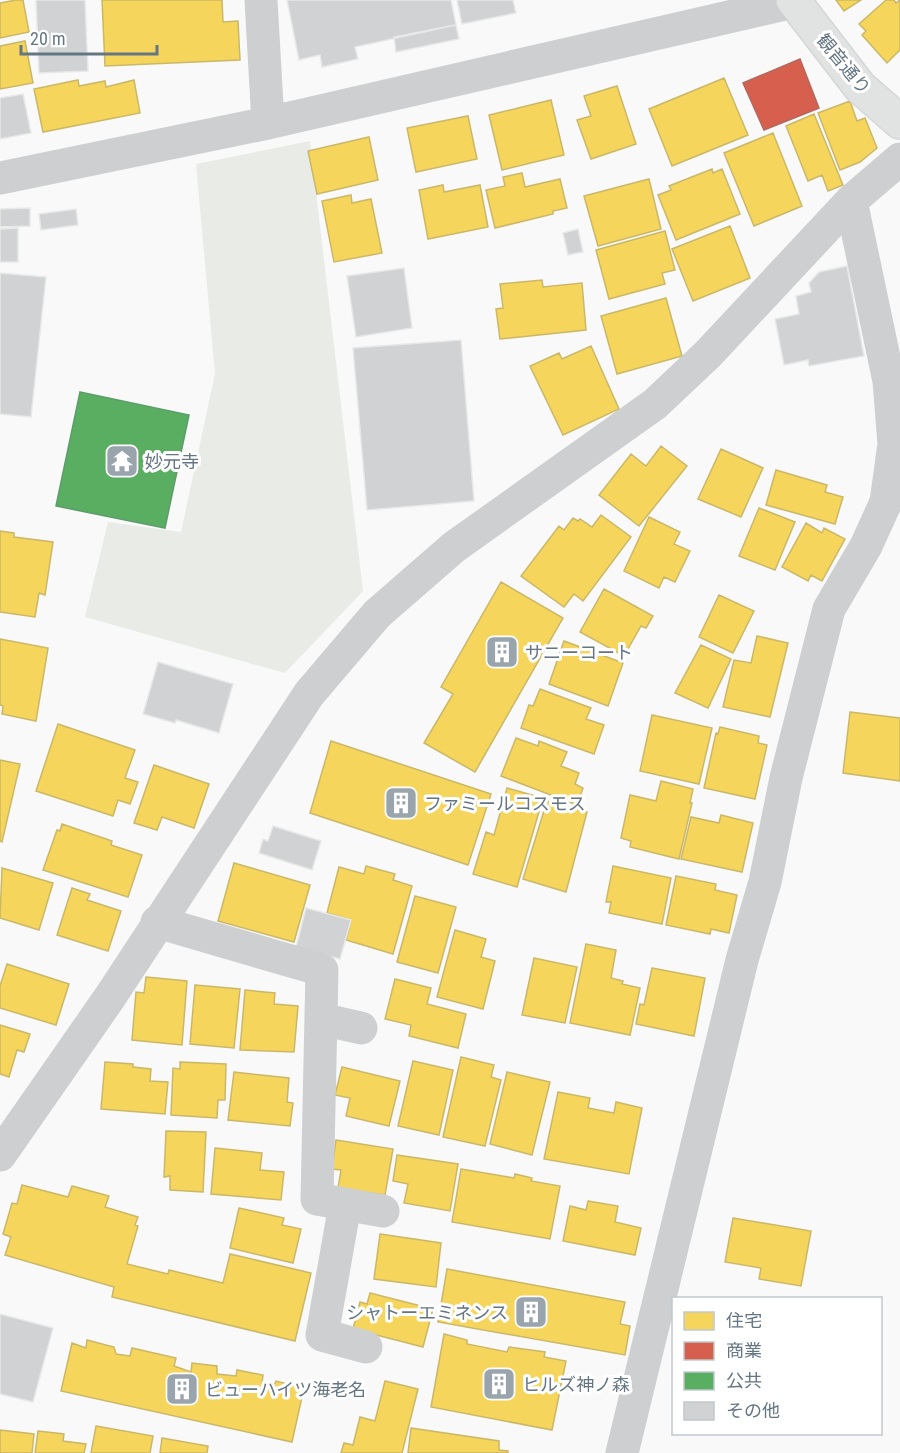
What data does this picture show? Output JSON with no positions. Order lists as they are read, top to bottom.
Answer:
{
  "streets": {
    "main road": ["観音通り"]
  },
  "places": {
    "temple": ["妙元寺"],
    "building": [
      "サニーコート",
      "ファミールコスモス",
      "シャトーエミネンス",
      "ヒルズ神ノ森",
      "ビューハイツ海老名"
    ]
  },
  "legend": [
    "住宅",
    "商業",
    "公共",
    "その他"
  ],
  "scale_bar": "20 m"
}
